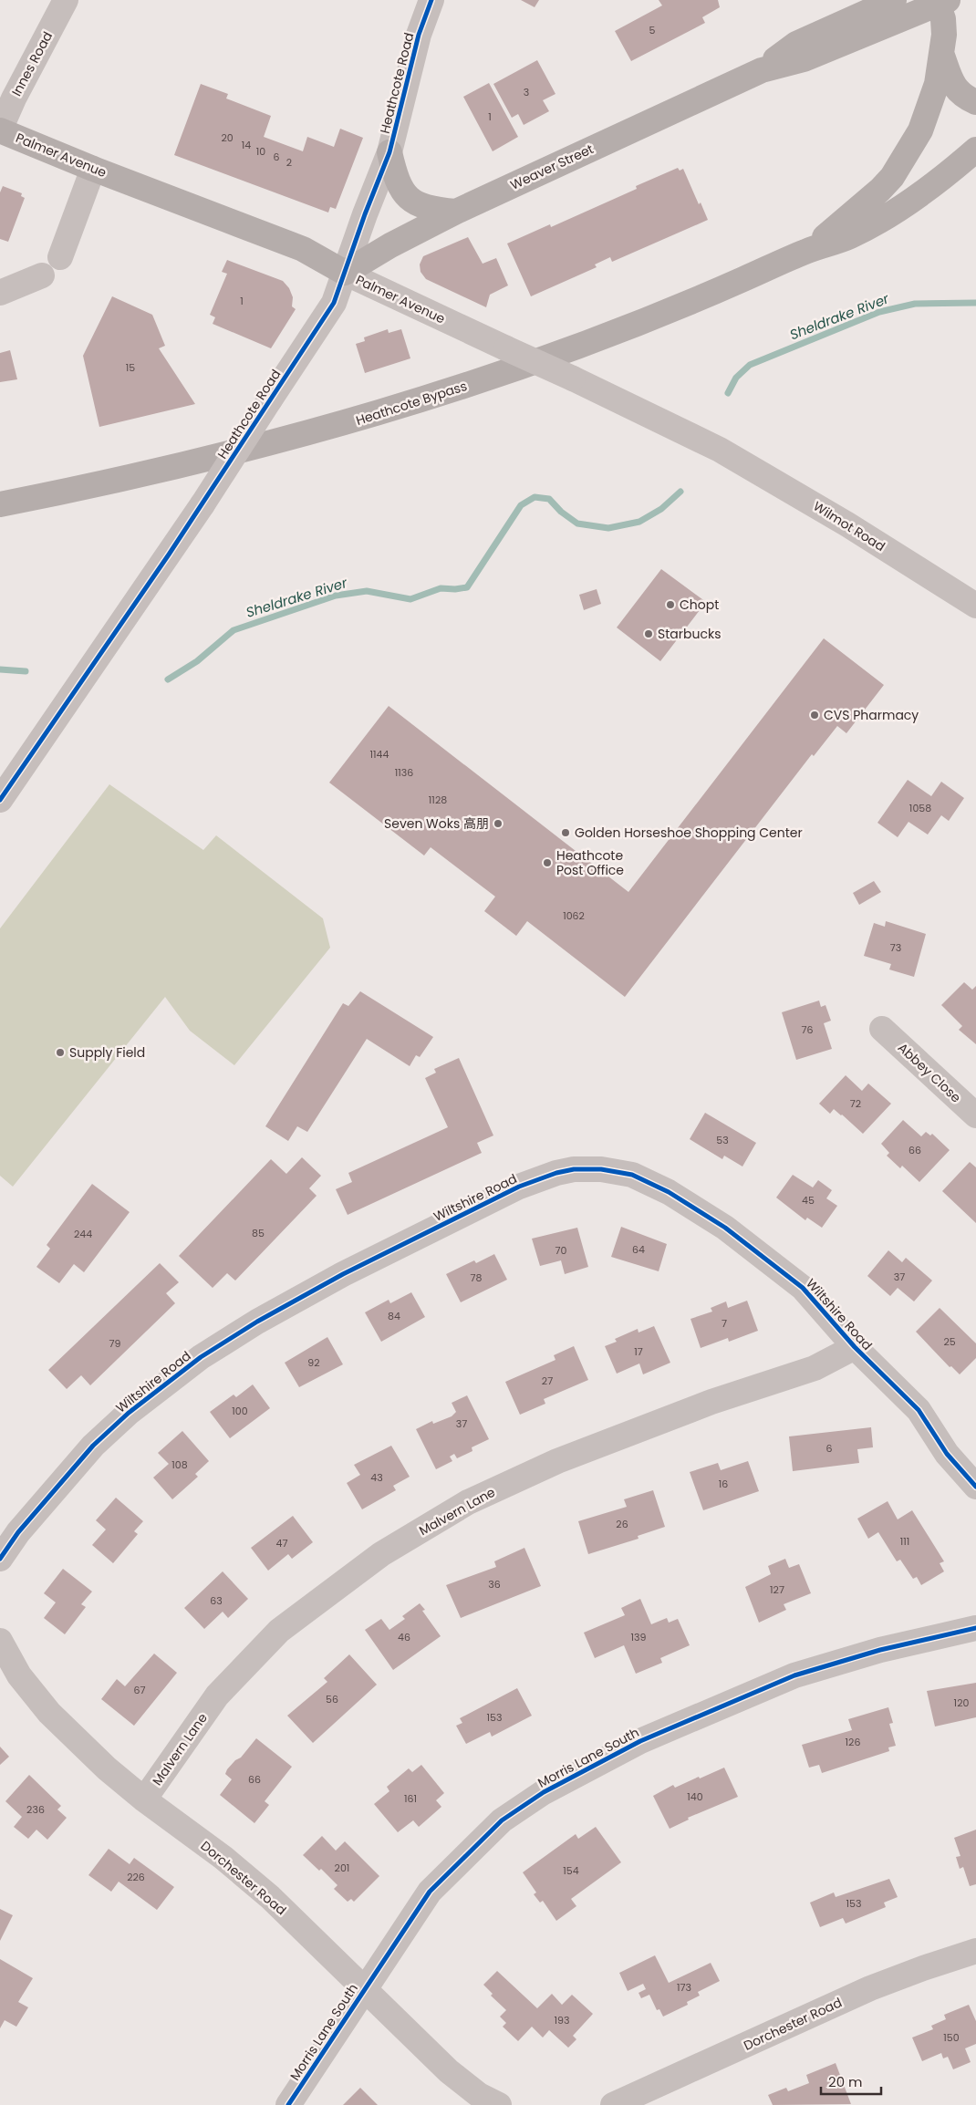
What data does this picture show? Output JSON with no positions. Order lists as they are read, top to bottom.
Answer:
{
  "streets": {
    "main road": ["Palmer Avenue", "Weaver Street", "Heathcote Bypass"],
    "street": [
      "Innes Road",
      "Heathcote Road",
      "Wilmot Road",
      "Abbey Close",
      "Wiltshire Road",
      "Malvern Lane",
      "Morris Lane South",
      "Dorchester Road"
    ]
  },
  "crossings": [
    ["Innes Road", "Palmer Avenue"],
    ["Heathcote Road", "Palmer Avenue"],
    ["Heathcote Road", "Weaver Street"],
    ["Palmer Avenue", "Weaver Street"],
    ["Palmer Avenue", "Wilmot Road"],
    ["Weaver Street", "Heathcote Bypass"],
    ["Wiltshire Road", "Malvern Lane"],
    ["Malvern Lane", "Dorchester Road"],
    ["Morris Lane South", "Dorchester Road"]
  ],
  "water": ["Sheldrake River"],
  "places": [
    "Chopt",
    "Starbucks",
    "CVS Pharmacy",
    "Seven Woks 高朋",
    "Golden Horseshoe Shopping Center",
    "Heathcote Post Office",
    "Supply Field"
  ],
  "house_numbers": [
    "5",
    "3",
    "1",
    "20",
    "14",
    "10",
    "6",
    "2",
    "1",
    "15",
    "1144",
    "1136",
    "1128",
    "1058",
    "1062",
    "73",
    "76",
    "72",
    "53",
    "66",
    "45",
    "85",
    "244",
    "64",
    "70",
    "37",
    "78",
    "84",
    "7",
    "25",
    "79",
    "17",
    "92",
    "27",
    "100",
    "37",
    "6",
    "108",
    "43",
    "16",
    "26",
    "111",
    "47",
    "36",
    "127",
    "63",
    "46",
    "139",
    "67",
    "56",
    "120",
    "153",
    "126",
    "66",
    "140",
    "161",
    "236",
    "201",
    "154",
    "226",
    "153",
    "173",
    "193",
    "150"
  ],
  "scale_bar": "20 m"
}
